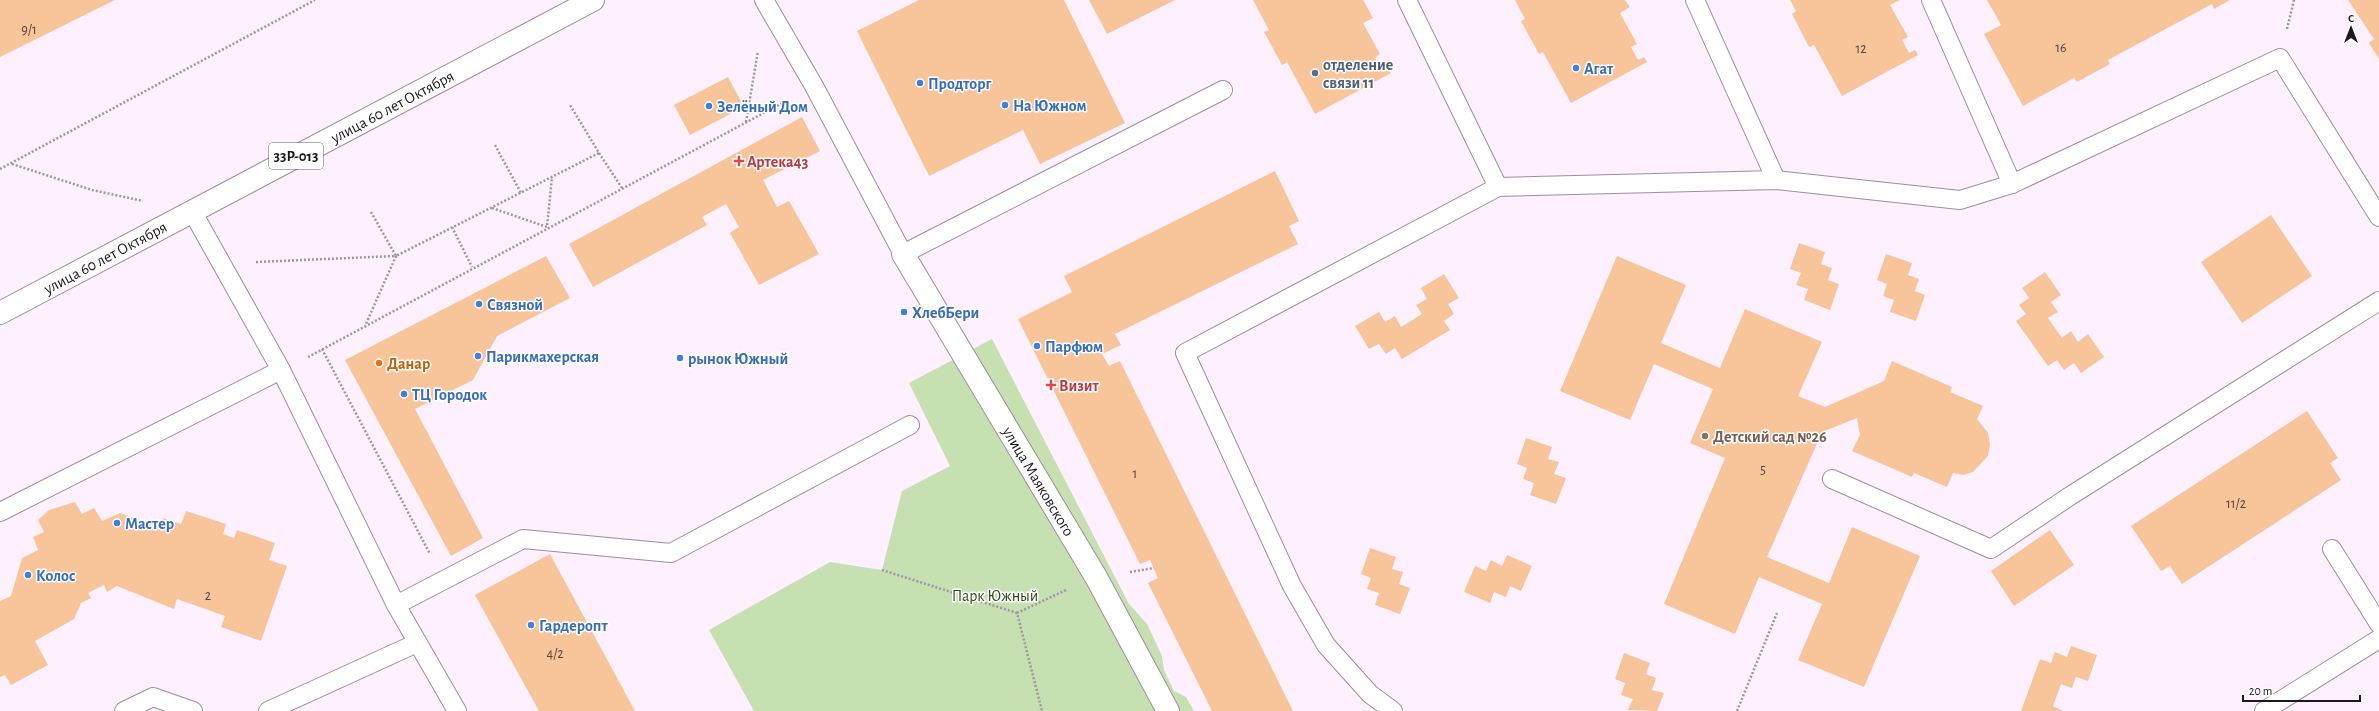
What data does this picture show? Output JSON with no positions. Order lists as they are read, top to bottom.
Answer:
{
  "streets": {
    "main road": ["улица 60 лет Октября", "33Р-013", "улица Маяковского"]
  },
  "parks": ["Парк Южный"],
  "places": {
    "other": [
      "Агат",
      "отделение связи 11",
      "Продторг",
      "На Южном",
      "Зелёный Дом",
      "Связной",
      "ХлебБери",
      "Парфюм",
      "Парикмахерская",
      "рынок Южный",
      "Данар",
      "ТЦ Городок",
      "Детский сад №26",
      "Мастер",
      "Колос",
      "Гардеропт"
    ],
    "health": ["Артека43", "Визит"]
  },
  "house_numbers": [
    "9/1",
    "16",
    "12",
    "5",
    "1",
    "11/2",
    "2",
    "4/2"
  ],
  "scale_bar": "20 m",
  "north": "top"
}
